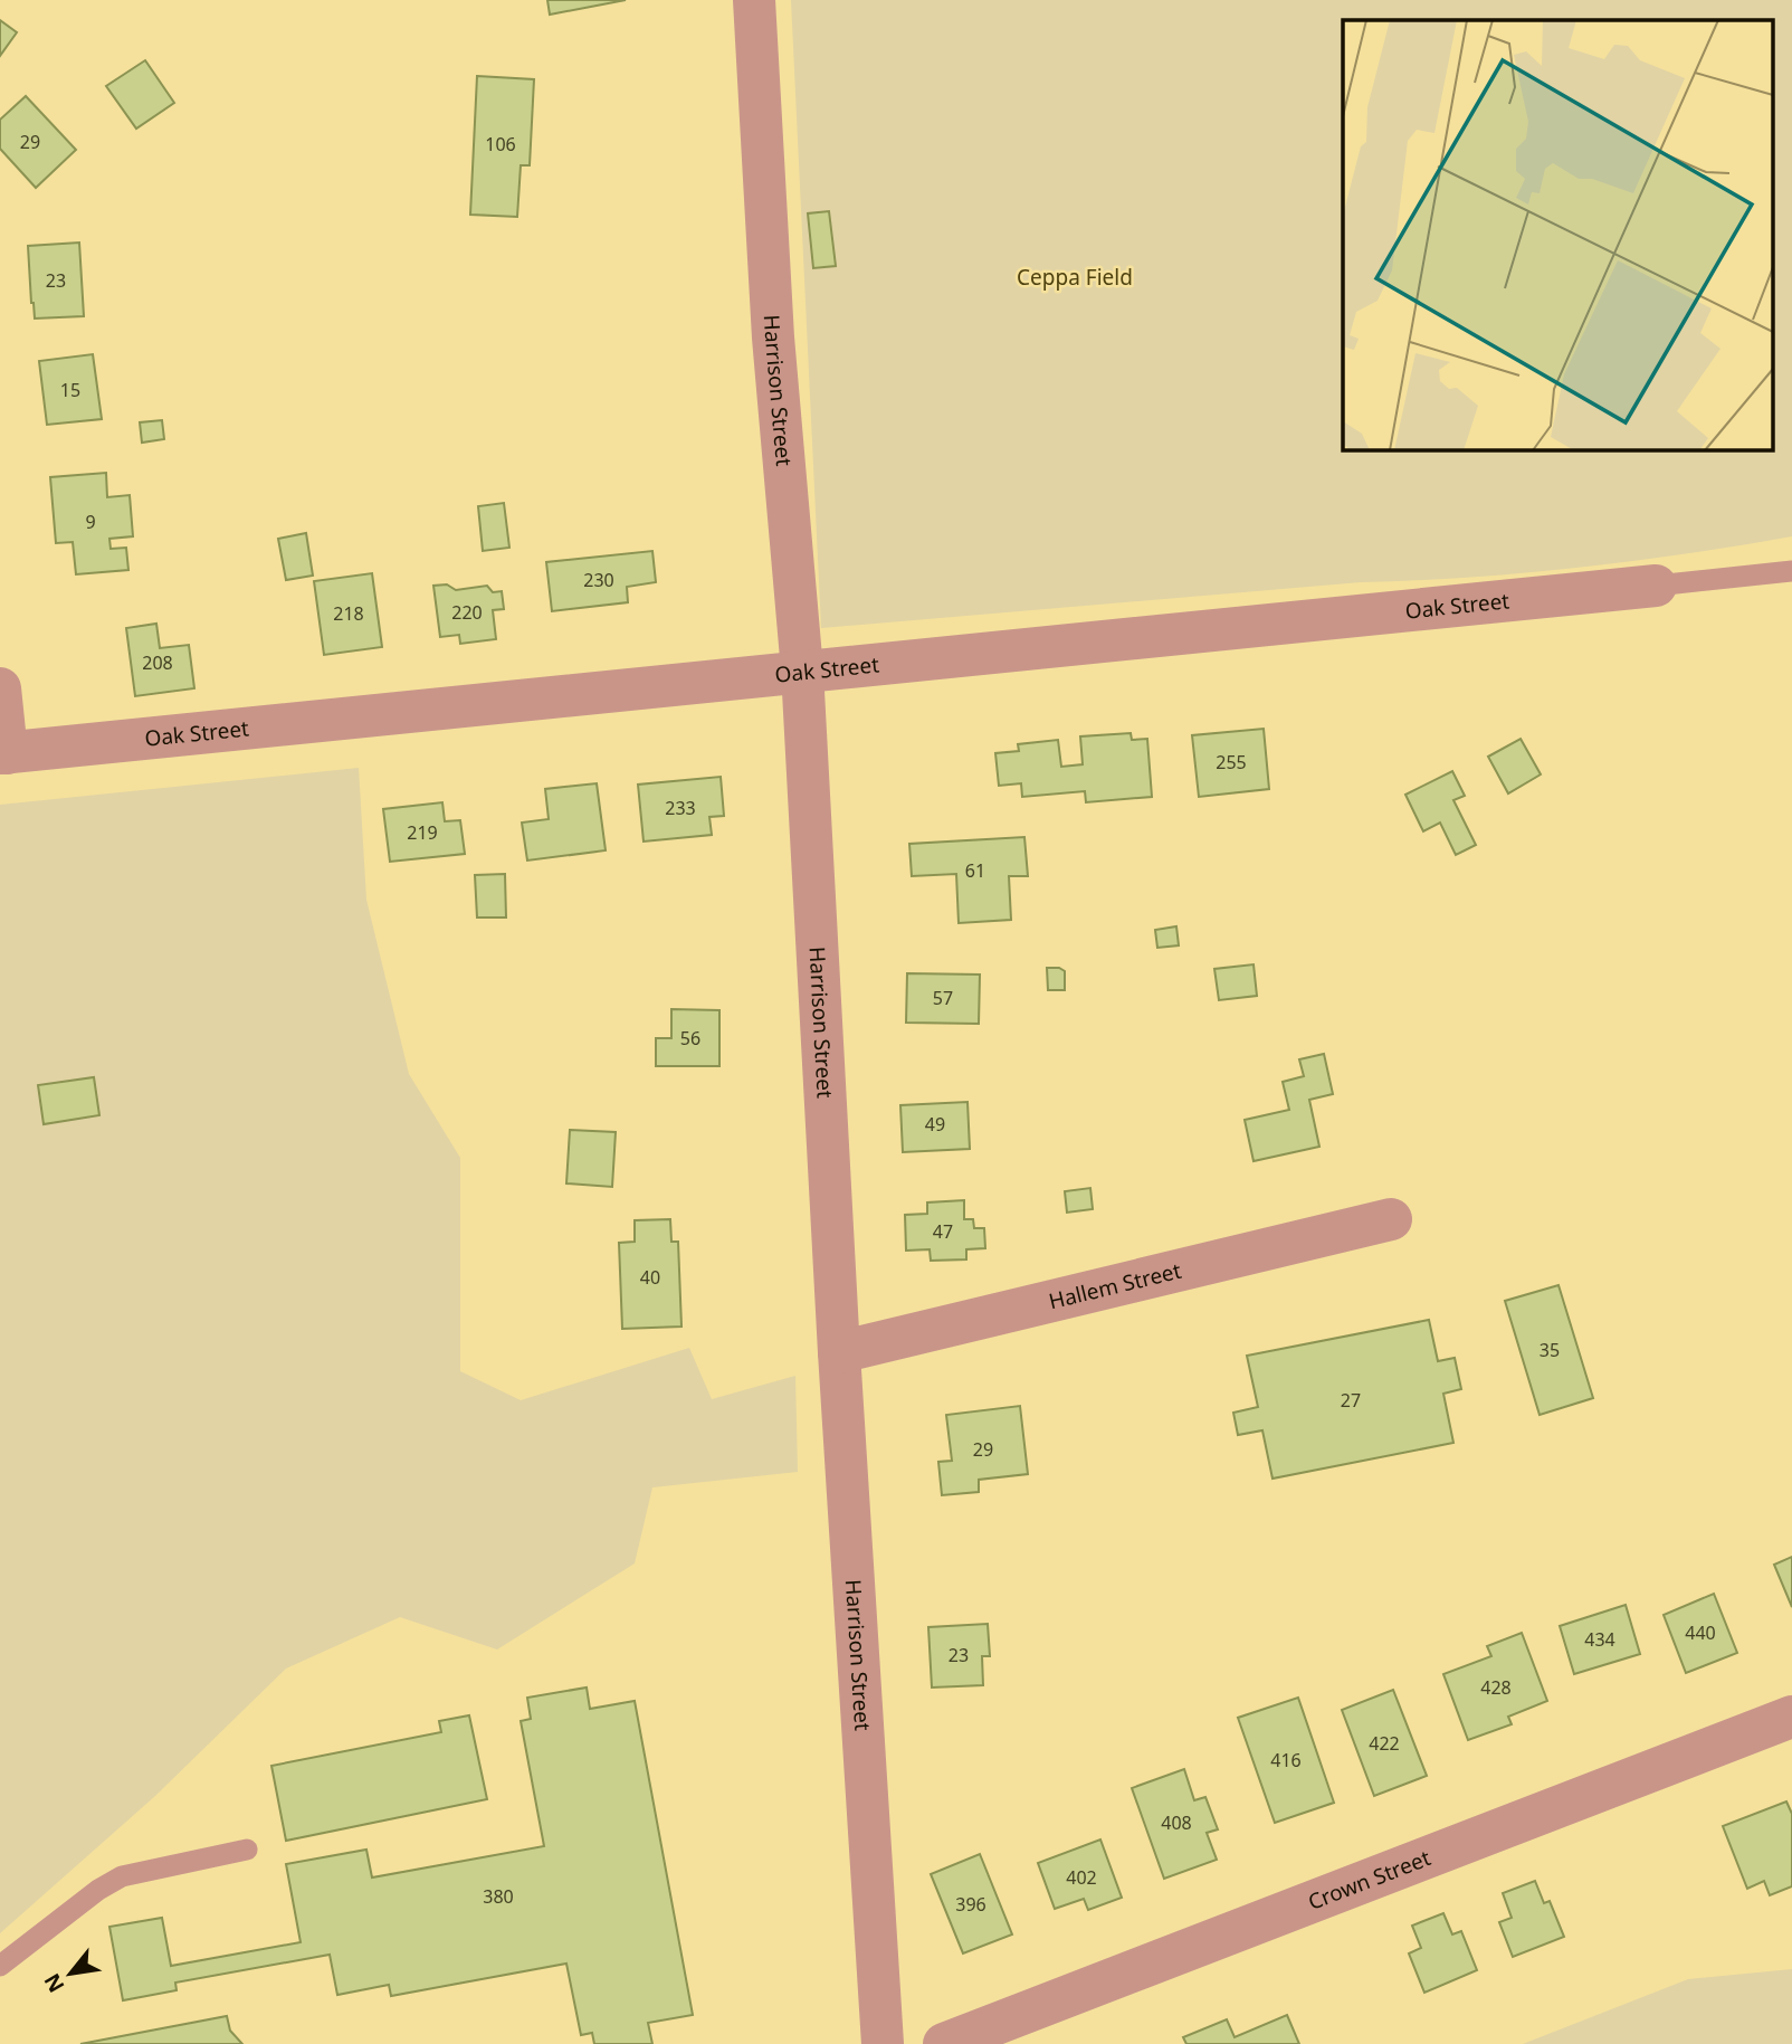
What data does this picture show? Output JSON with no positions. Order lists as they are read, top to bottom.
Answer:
{
  "streets": {
    "street": [
      "Harrison Street",
      "Oak Street",
      "Hallem Street",
      "Crown Street"
    ]
  },
  "crossings": [
    ["Harrison Street", "Oak Street"],
    ["Harrison Street", "Hallem Street"]
  ],
  "parks": ["Ceppa Field"],
  "house_numbers": [
    "29",
    "106",
    "23",
    "15",
    "9",
    "230",
    "220",
    "218",
    "208",
    "255",
    "233",
    "219",
    "61",
    "57",
    "56",
    "49",
    "47",
    "40",
    "35",
    "27",
    "29",
    "440",
    "434",
    "23",
    "428",
    "422",
    "416",
    "408",
    "402",
    "380",
    "396"
  ],
  "north": "bottom left"
}
